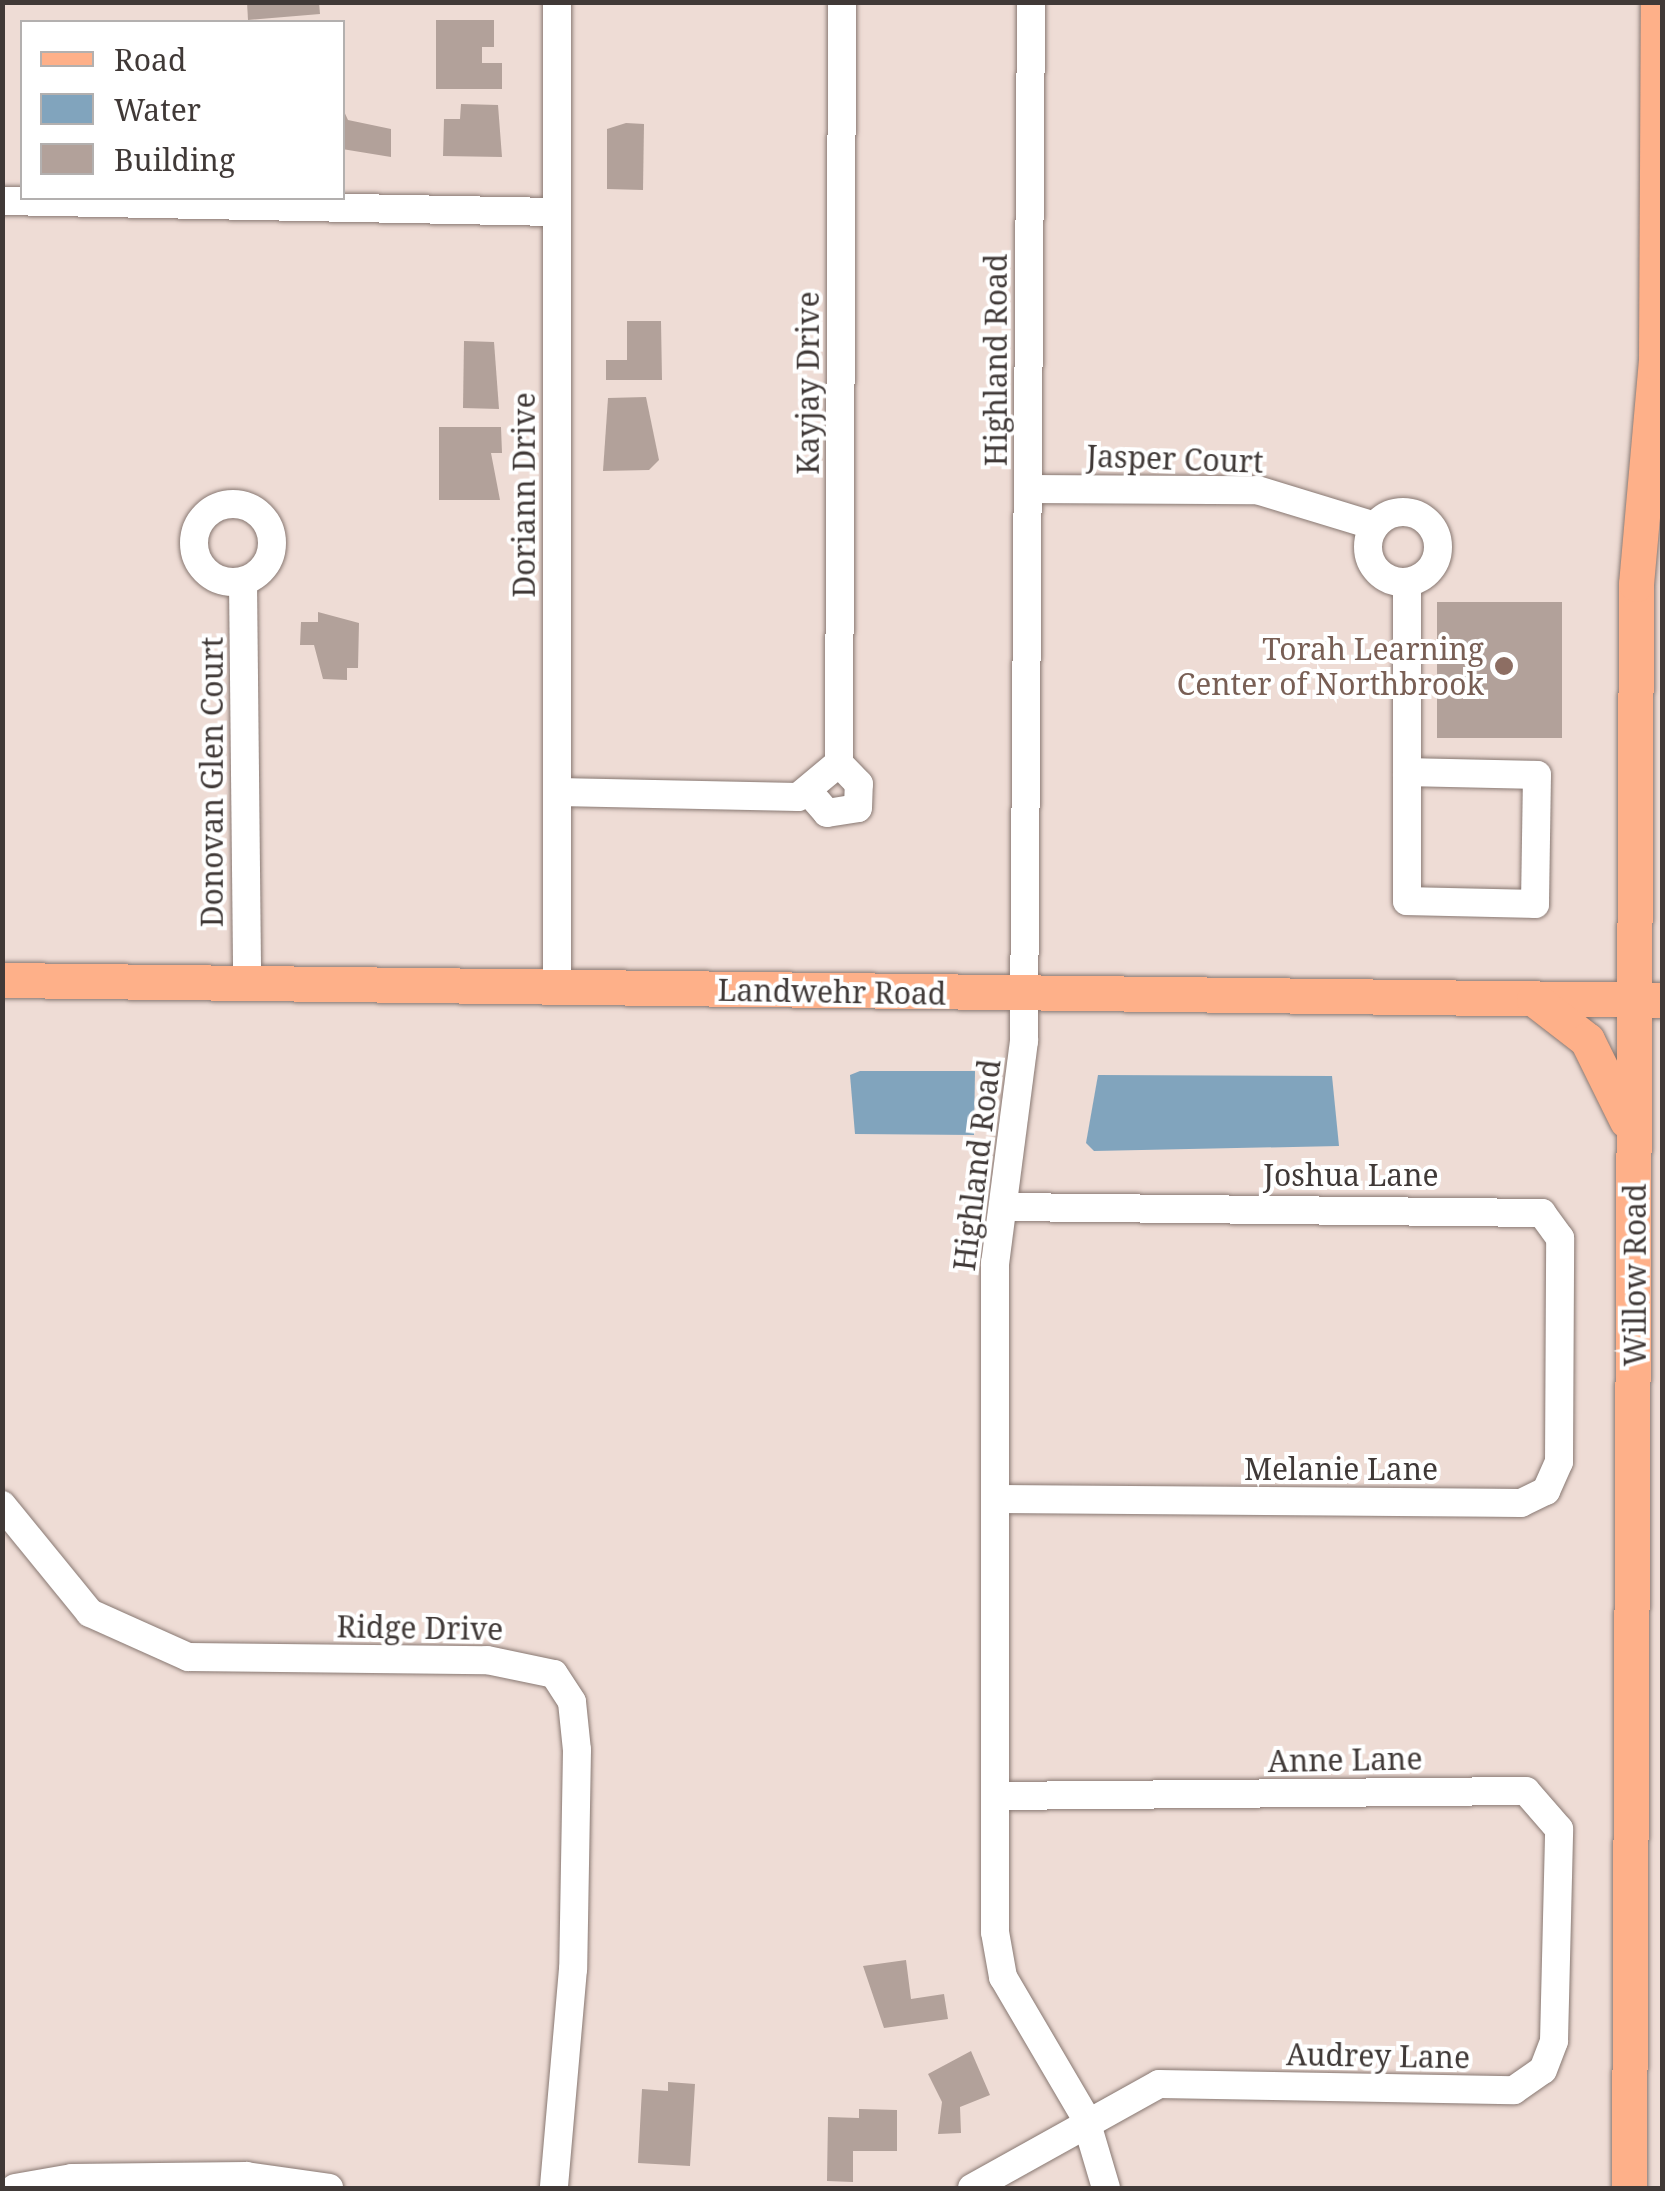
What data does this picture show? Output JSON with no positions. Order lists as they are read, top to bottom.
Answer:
{
  "streets": {
    "main road": ["Landwehr Road", "Willow Road"],
    "street": [
      "Highland Road",
      "Kayjay Drive",
      "Jasper Court",
      "Doriann Drive",
      "Donovan Glen Court",
      "Joshua Lane",
      "Melanie Lane",
      "Ridge Drive",
      "Anne Lane",
      "Audrey Lane"
    ]
  },
  "crossings": [
    ["Highland Road", "Jasper Court"],
    ["Highland Road", "Landwehr Road"],
    ["Highland Road", "Joshua Lane"],
    ["Highland Road", "Melanie Lane"],
    ["Highland Road", "Anne Lane"],
    ["Highland Road", "Audrey Lane"],
    ["Kayjay Drive", "Doriann Drive"],
    ["Doriann Drive", "Landwehr Road"],
    ["Donovan Glen Court", "Landwehr Road"],
    ["Landwehr Road", "Willow Road"],
    ["Joshua Lane", "Melanie Lane"],
    ["Anne Lane", "Audrey Lane"]
  ],
  "places": ["Torah Learning Center of Northbrook"],
  "legend": ["Road", "Water", "Building"]
}
